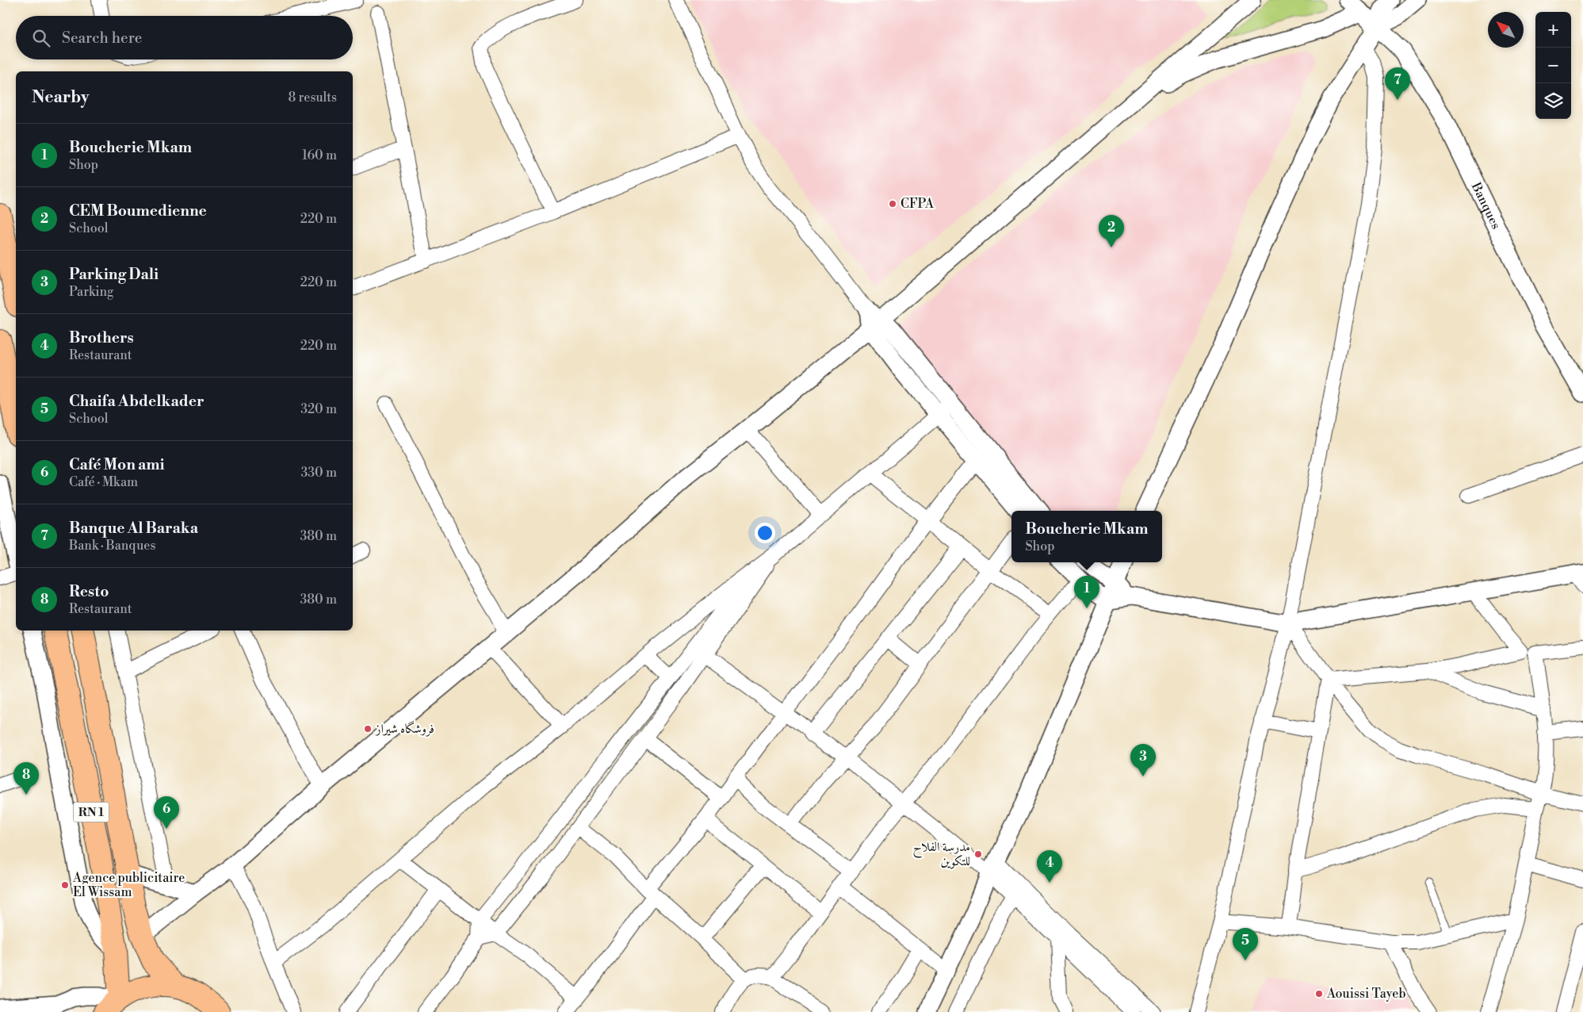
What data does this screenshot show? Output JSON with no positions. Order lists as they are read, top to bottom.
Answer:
{
  "streets": {
    "highway": ["RN 1"],
    "street": ["Banques"]
  },
  "places": [
    "CFPA",
    "فروشگاه شيراز",
    "مدرسة الفلاح للتكوين",
    "Agence publicitaire El Wissam",
    "Aouissi Tayeb"
  ],
  "north": "top left",
  "page": {
    "map_buttons": ["+", "−"],
    "search": "Search here",
    "pins": [
      "7",
      "2",
      "1",
      "3",
      "8",
      "6",
      "4",
      "5"
    ],
    "heading": ["Nearby", "8 results"],
    "list": [
      {
        "mark": "1",
        "name": "Boucherie Mkam",
        "note": "Shop",
        "value": "160 m"
      },
      {
        "mark": "2",
        "name": "CEM Boumedienne",
        "note": "School",
        "value": "220 m"
      },
      {
        "mark": "3",
        "name": "Parking Dali",
        "note": "Parking",
        "value": "220 m"
      },
      {
        "mark": "4",
        "name": "Brothers",
        "note": "Restaurant",
        "value": "220 m"
      },
      {
        "mark": "5",
        "name": "Chaifa Abdelkader",
        "note": "School",
        "value": "320 m"
      },
      {
        "mark": "6",
        "name": "Café Mon ami",
        "note": "Café · Mkam",
        "value": "330 m"
      },
      {
        "mark": "7",
        "name": "Banque Al Baraka",
        "note": "Bank · Banques",
        "value": "380 m"
      },
      {
        "mark": "8",
        "name": "Resto",
        "note": "Restaurant",
        "value": "380 m"
      }
    ],
    "popup": ["Boucherie Mkam", "Shop"]
  }
}
